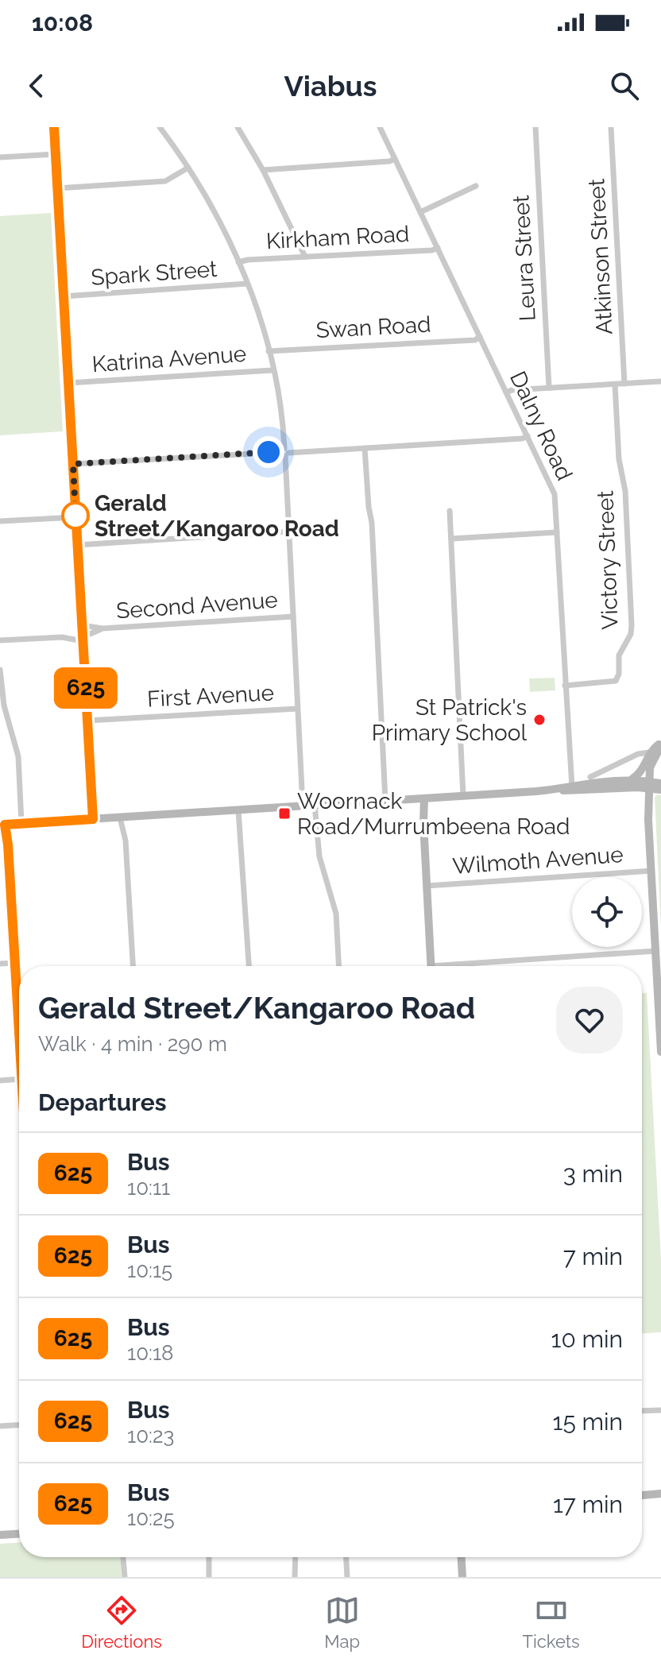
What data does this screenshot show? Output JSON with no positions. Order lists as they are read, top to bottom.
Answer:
{
  "streets": {
    "street": [
      "Kirkham Road",
      "Atkinson Street",
      "Leura Street",
      "Spark Street",
      "Swan Road",
      "Katrina Avenue",
      "Dalny Road",
      "Victory Street",
      "Second Avenue",
      "First Avenue",
      "Wilmoth Avenue"
    ]
  },
  "crossings": [
    ["Kirkham Road", "Dalny Road"],
    ["Swan Road", "Dalny Road"],
    ["Dalny Road", "Victory Street"]
  ],
  "places": {
    "other": ["Gerald Street/Kangaroo Road", "St Patrick's Primary School"],
    "transit": ["Woornack Road/Murrumbeena Road"]
  },
  "lines": ["bus line 625"],
  "page": {
    "status": "10:08",
    "header": "Viabus",
    "on_map": "625",
    "heading": [
      ["Gerald Street/Kangaroo Road", "Walk · 4 min · 290 m"],
      "Departures"
    ],
    "list": [
      {
        "mark": "625",
        "name": "Bus",
        "note": "10:11",
        "value": "3 min"
      },
      {
        "mark": "625",
        "name": "Bus",
        "note": "10:15",
        "value": "7 min"
      },
      {
        "mark": "625",
        "name": "Bus",
        "note": "10:18",
        "value": "10 min"
      },
      {
        "mark": "625",
        "name": "Bus",
        "note": "10:23",
        "value": "15 min"
      },
      {
        "mark": "625",
        "name": "Bus",
        "note": "10:25",
        "value": "17 min"
      }
    ],
    "tabs": ["Directions", "Map", "Tickets"]
  }
}
